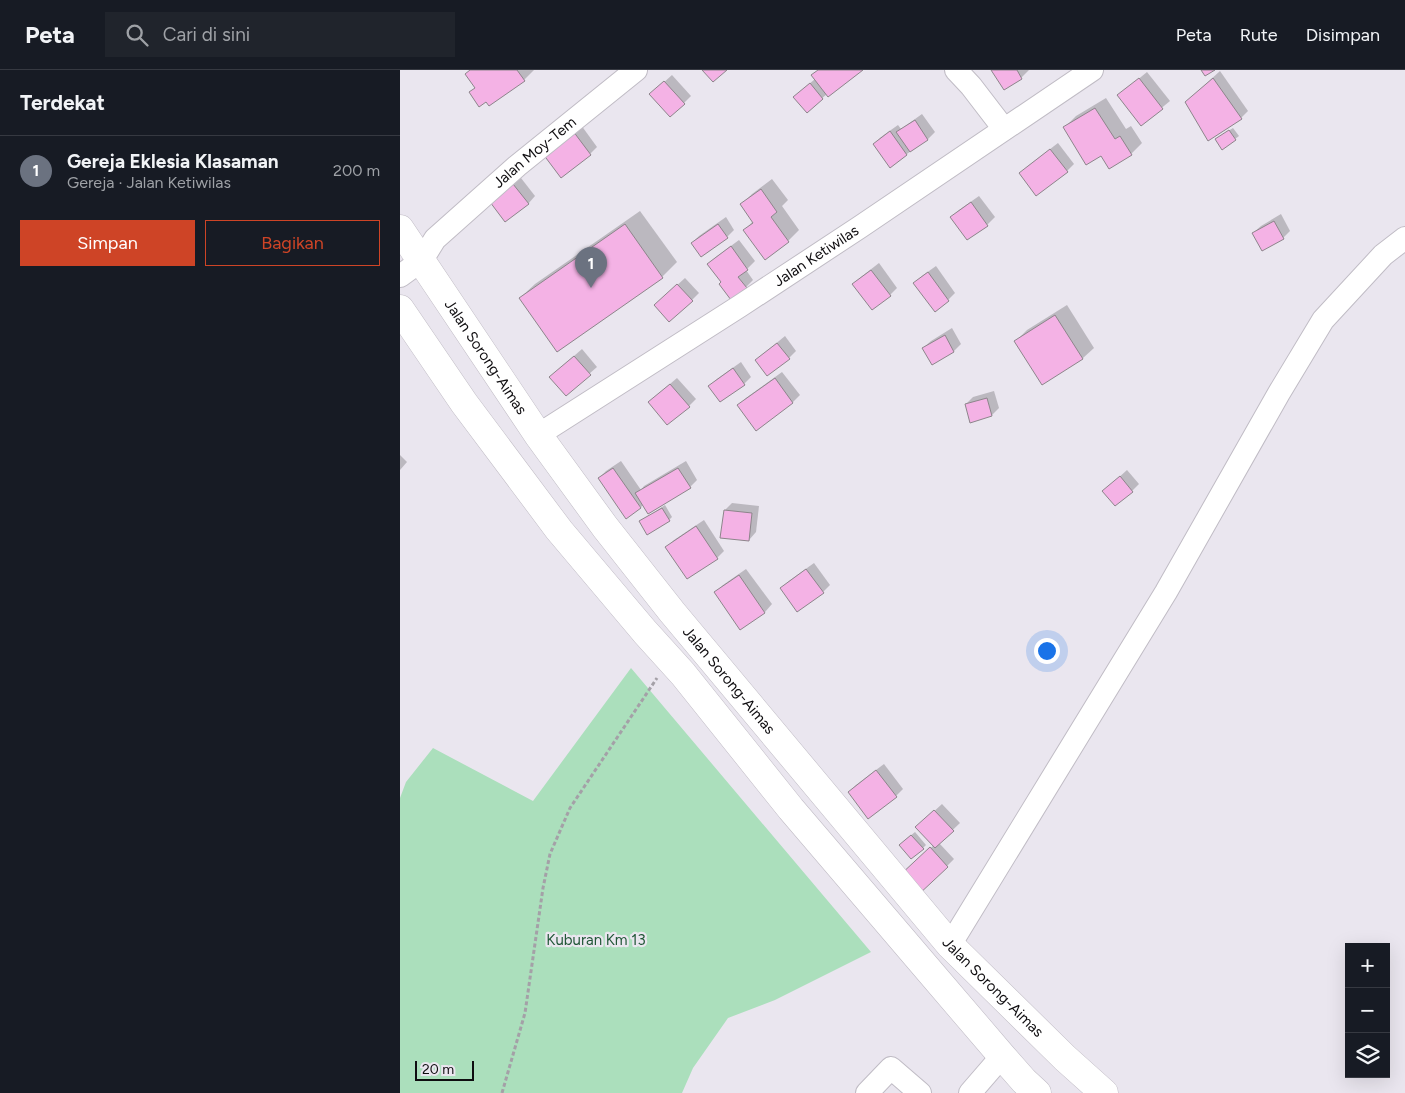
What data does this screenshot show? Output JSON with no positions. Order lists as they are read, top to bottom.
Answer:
{
  "streets": {
    "highway": ["Jalan Sorong-Aimas"],
    "street": ["Jalan Moy-Tem", "Jalan Ketiwilas"]
  },
  "crossings": [
    ["Jalan Moy-Tem", "Jalan Sorong-Aimas"],
    ["Jalan Ketiwilas", "Jalan Sorong-Aimas"]
  ],
  "parks": ["Kuburan Km 13"],
  "scale_bar": "20 m",
  "page": {
    "header": "Peta",
    "search": "Cari di sini",
    "nav": ["Peta", "Rute", "Disimpan"],
    "heading": "Terdekat",
    "list": [
      {
        "mark": "1",
        "name": "Gereja Eklesia Klasaman",
        "note": "Gereja · Jalan Ketiwilas",
        "value": "200 m"
      }
    ],
    "buttons": ["Simpan", "Bagikan"],
    "pins": "1",
    "map_buttons": ["+", "−"],
    "scale": "20 m"
  }
}
